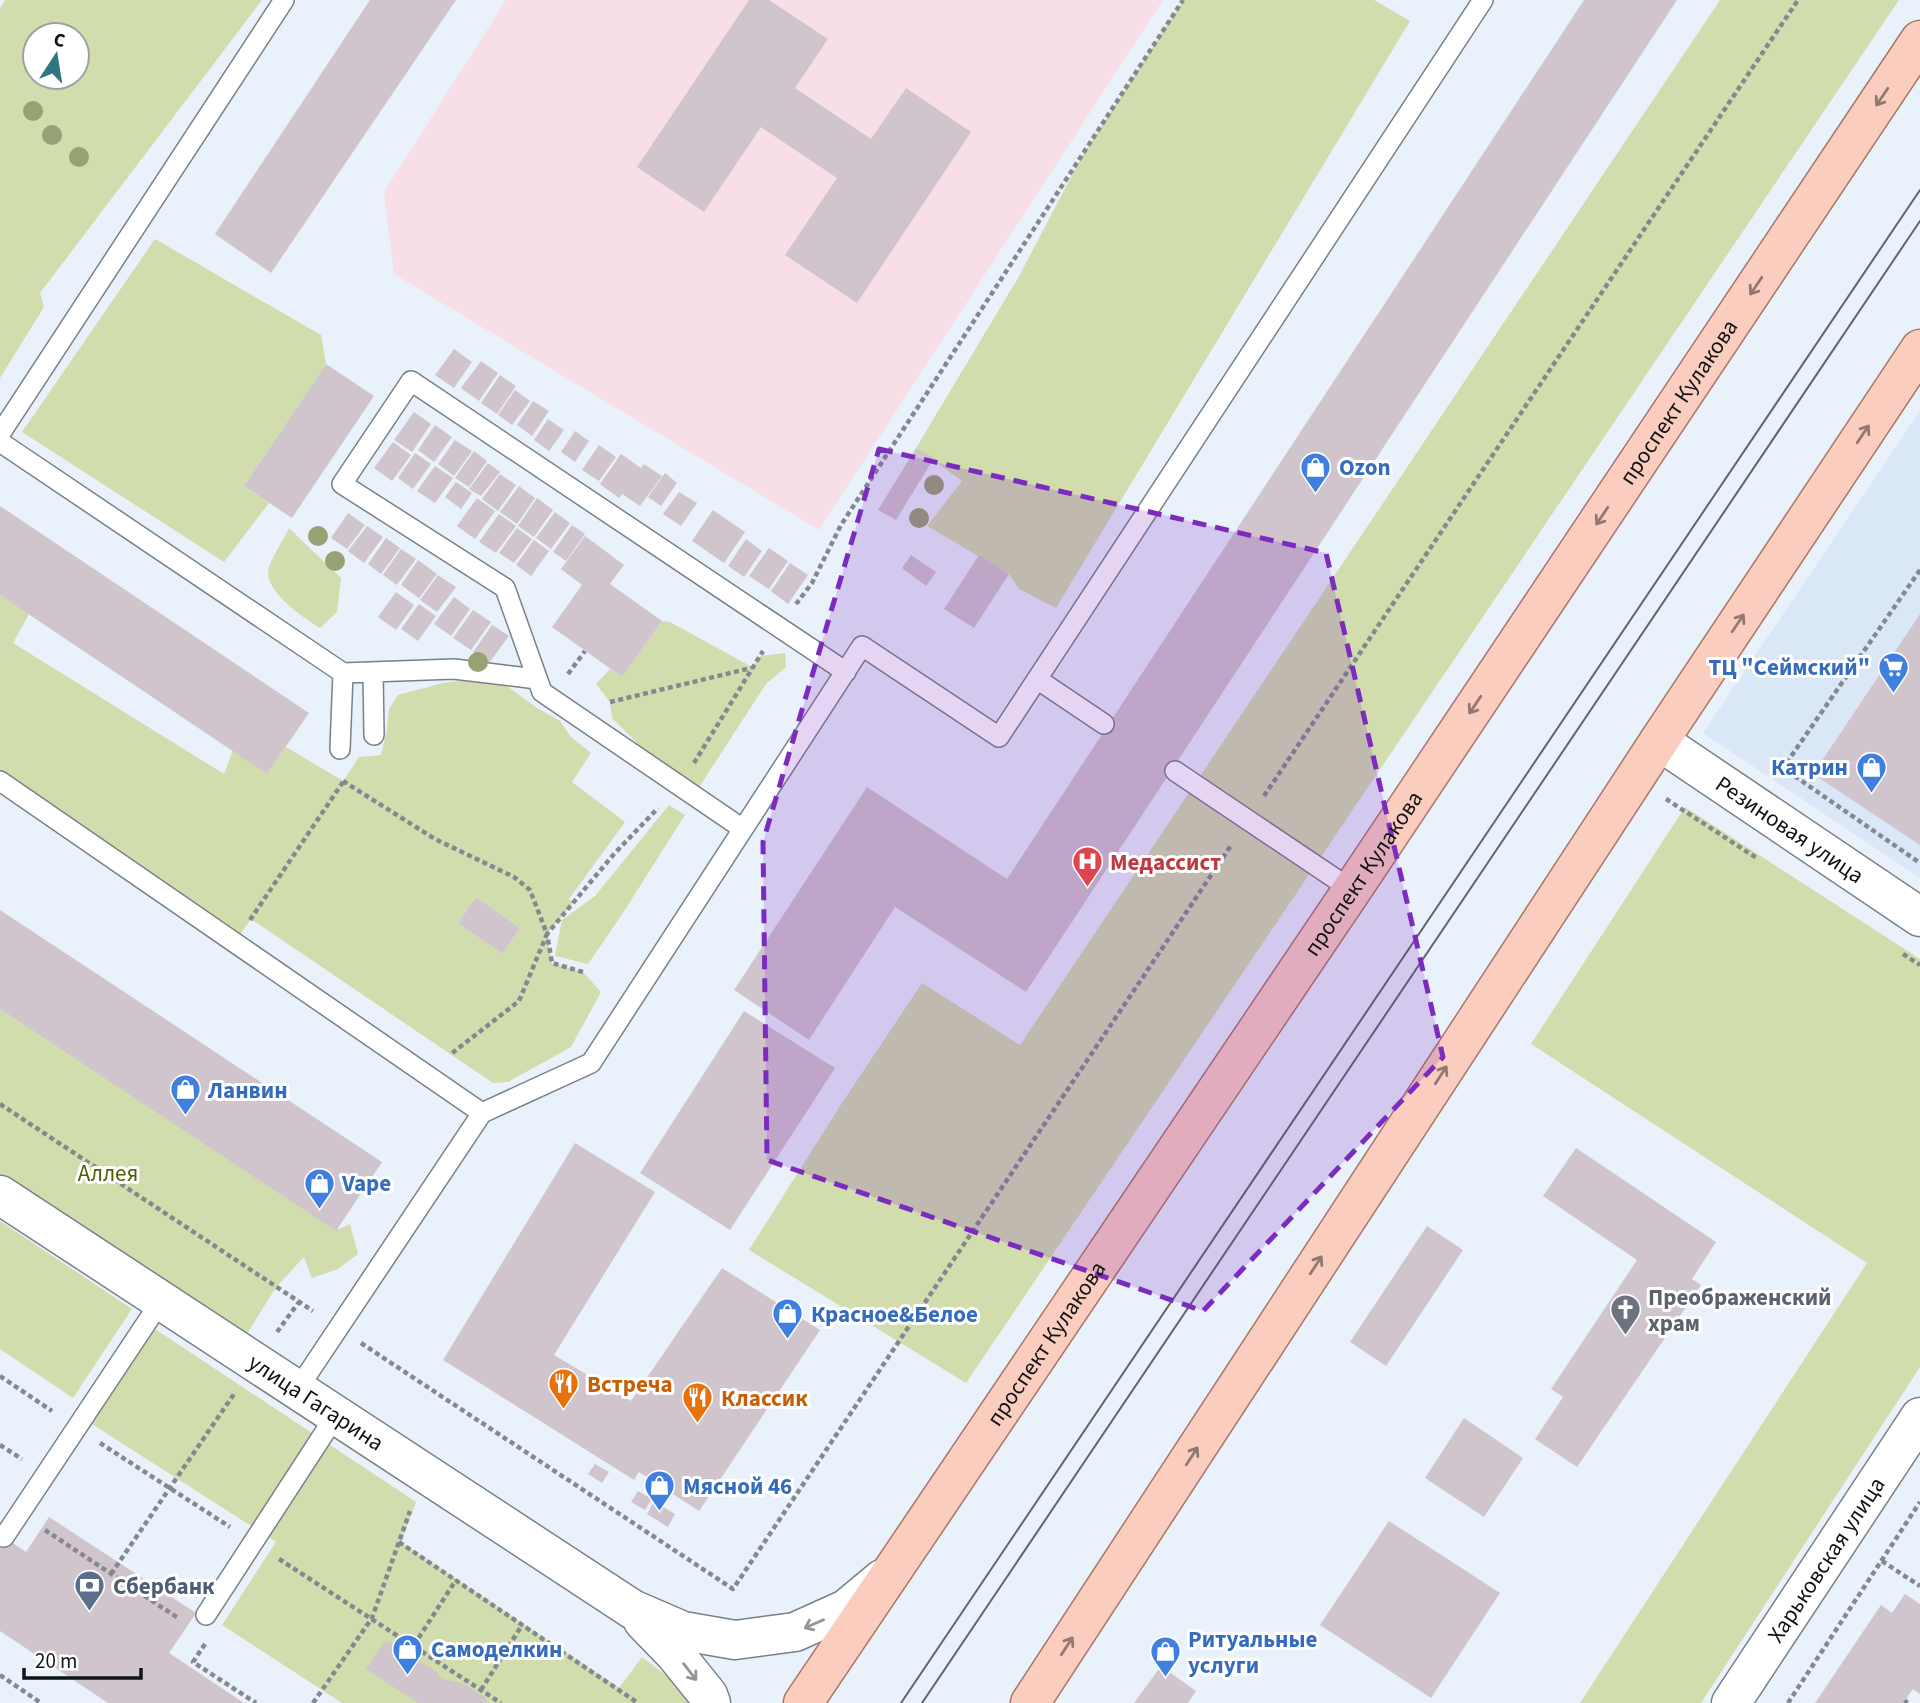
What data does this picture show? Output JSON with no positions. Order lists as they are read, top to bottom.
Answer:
{
  "streets": {
    "main road": [
      "проспект Кулакова",
      "Резиновая улица",
      "улица Гагарина",
      "Харьковская улица"
    ]
  },
  "parks": ["Аллея"],
  "places": {
    "shop": [
      "Ozon",
      "Катрин",
      "Ланвин",
      "Vape",
      "Красное&Белое",
      "Мясной 46",
      "Самоделкин",
      "Ритуальные услуги"
    ],
    "supermarket": ["ТЦ \"Сеймский\""],
    "hospital": ["Медассист"],
    "church": ["Преображенский храм"],
    "restaurant": ["Встреча", "Классик"],
    "bank": ["Сбербанк"]
  },
  "scale_bar": "20 m",
  "north": "top"
}
